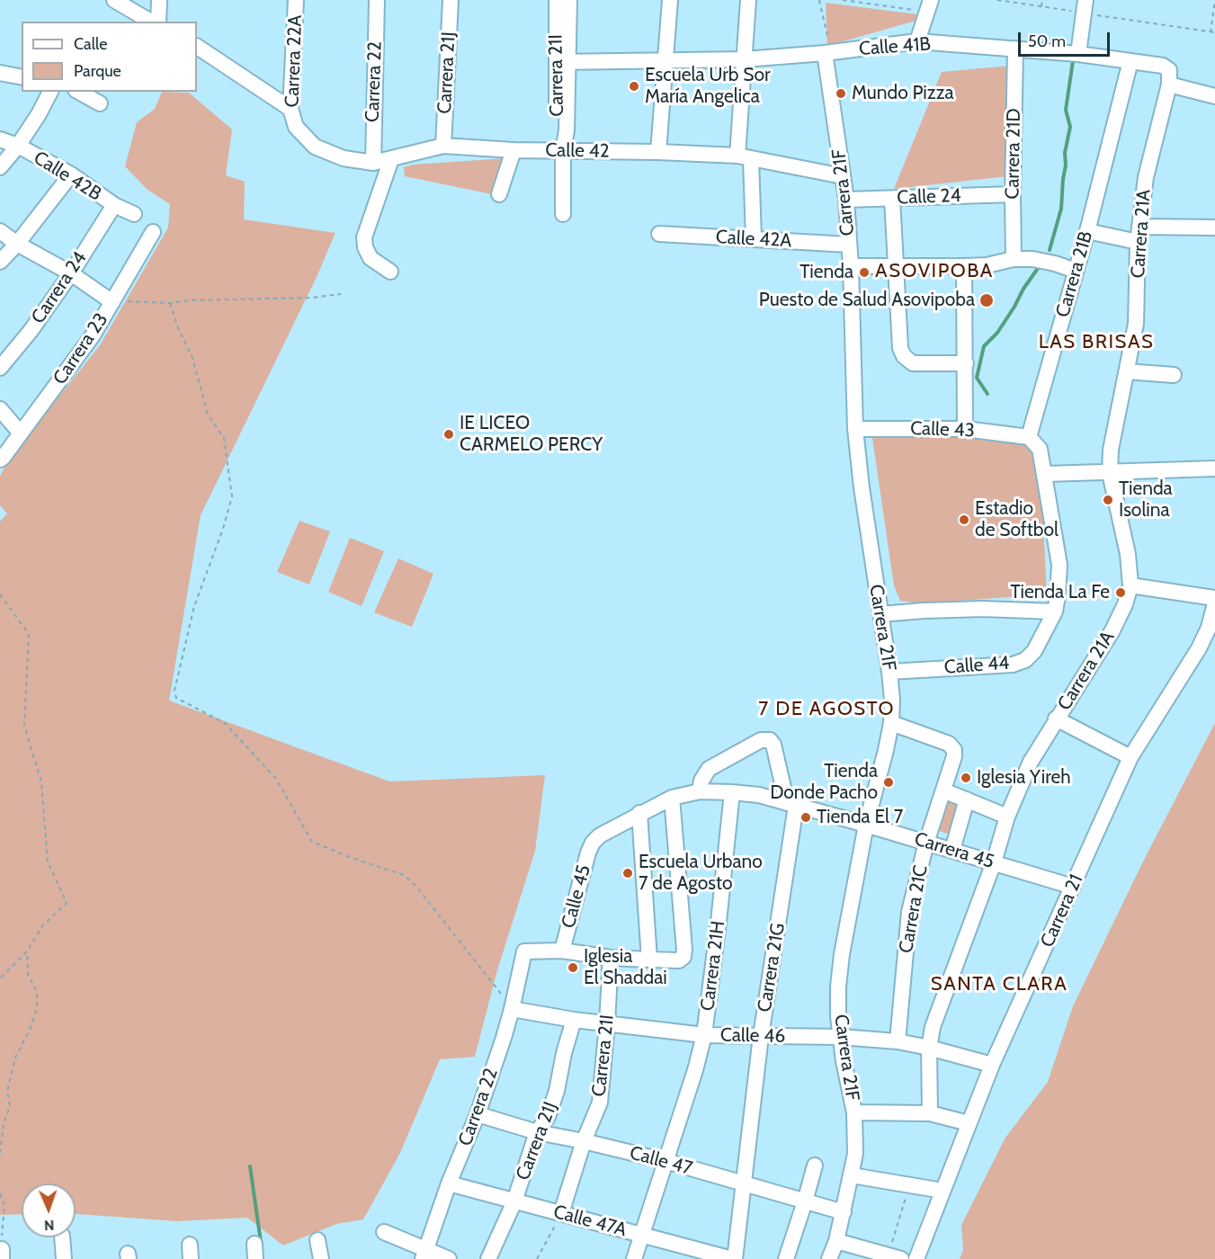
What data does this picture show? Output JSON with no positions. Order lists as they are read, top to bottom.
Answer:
{
  "streets": {
    "street": [
      "Calle 41B",
      "Carrera 22A",
      "Carrera 21J",
      "Carrera 21I",
      "Carrera 22",
      "Calle 42",
      "Carrera 21D",
      "Calle 42B",
      "Carrera 21F",
      "Calle 24",
      "Carrera 21A",
      "Calle 42A",
      "Carrera 21B",
      "Carrera 24",
      "Carrera 23",
      "Calle 43",
      "Calle 44",
      "Carrera 45",
      "Calle 45",
      "Carrera 21C",
      "Carrera 21",
      "Carrera 21H",
      "Carrera 21G",
      "Calle 46",
      "Calle 47",
      "Calle 47A"
    ]
  },
  "crossings": [
    ["Calle 41B", "Carrera 21I"],
    ["Calle 41B", "Carrera 21D"],
    ["Calle 41B", "Carrera 21F"],
    ["Calle 41B", "Carrera 21A"],
    ["Calle 41B", "Carrera 21B"],
    ["Carrera 22A", "Calle 42"],
    ["Carrera 21J", "Calle 42"],
    ["Carrera 21J", "Calle 46"],
    ["Carrera 21J", "Calle 47"],
    ["Carrera 21J", "Calle 47A"],
    ["Carrera 21I", "Calle 42"],
    ["Carrera 21I", "Calle 45"],
    ["Carrera 21I", "Calle 46"],
    ["Carrera 21I", "Calle 47"],
    ["Carrera 21I", "Calle 47A"],
    ["Carrera 22", "Calle 42"],
    ["Carrera 22", "Calle 45"],
    ["Carrera 22", "Calle 46"],
    ["Carrera 22", "Calle 47"],
    ["Carrera 22", "Calle 47A"],
    ["Calle 42", "Carrera 21F"],
    ["Carrera 21D", "Calle 24"],
    ["Calle 42B", "Carrera 24"],
    ["Carrera 21F", "Calle 24"],
    ["Carrera 21F", "Calle 42A"],
    ["Carrera 21F", "Calle 43"],
    ["Carrera 21F", "Calle 44"],
    ["Carrera 21F", "Carrera 45"],
    ["Carrera 21F", "Carrera 21C"],
    ["Carrera 21F", "Calle 46"],
    ["Carrera 21F", "Calle 47"],
    ["Carrera 21A", "Carrera 45"],
    ["Carrera 21A", "Calle 46"],
    ["Carrera 21B", "Calle 43"],
    ["Carrera 45", "Calle 45"],
    ["Carrera 45", "Carrera 21C"],
    ["Carrera 45", "Carrera 21"],
    ["Carrera 45", "Carrera 21H"],
    ["Carrera 45", "Carrera 21G"],
    ["Carrera 21C", "Calle 46"],
    ["Carrera 21", "Calle 46"],
    ["Carrera 21H", "Calle 46"],
    ["Carrera 21H", "Calle 47"],
    ["Carrera 21H", "Calle 47A"],
    ["Carrera 21G", "Calle 46"],
    ["Carrera 21G", "Calle 47"],
    ["Carrera 21G", "Calle 47A"]
  ],
  "districts": [
    "ASOVIPOBA",
    "LAS BRISAS",
    "7 DE AGOSTO",
    "SANTA CLARA"
  ],
  "places": [
    "Escuela Urb Sor María Angelica",
    "Mundo Pizza",
    "Tienda",
    "Puesto de Salud Asovipoba",
    "IE LICEO CARMELO PERCY",
    "Tienda Isolina",
    "Estadio de Softbol",
    "Tienda La Fe",
    "Iglesia Yireh",
    "Tienda Donde Pacho",
    "Tienda El 7",
    "Escuela Urbano 7 de Agosto",
    "Iglesia El Shaddai"
  ],
  "legend": ["Calle", "Parque"],
  "scale_bar": "50 m",
  "north": "bottom"
}
